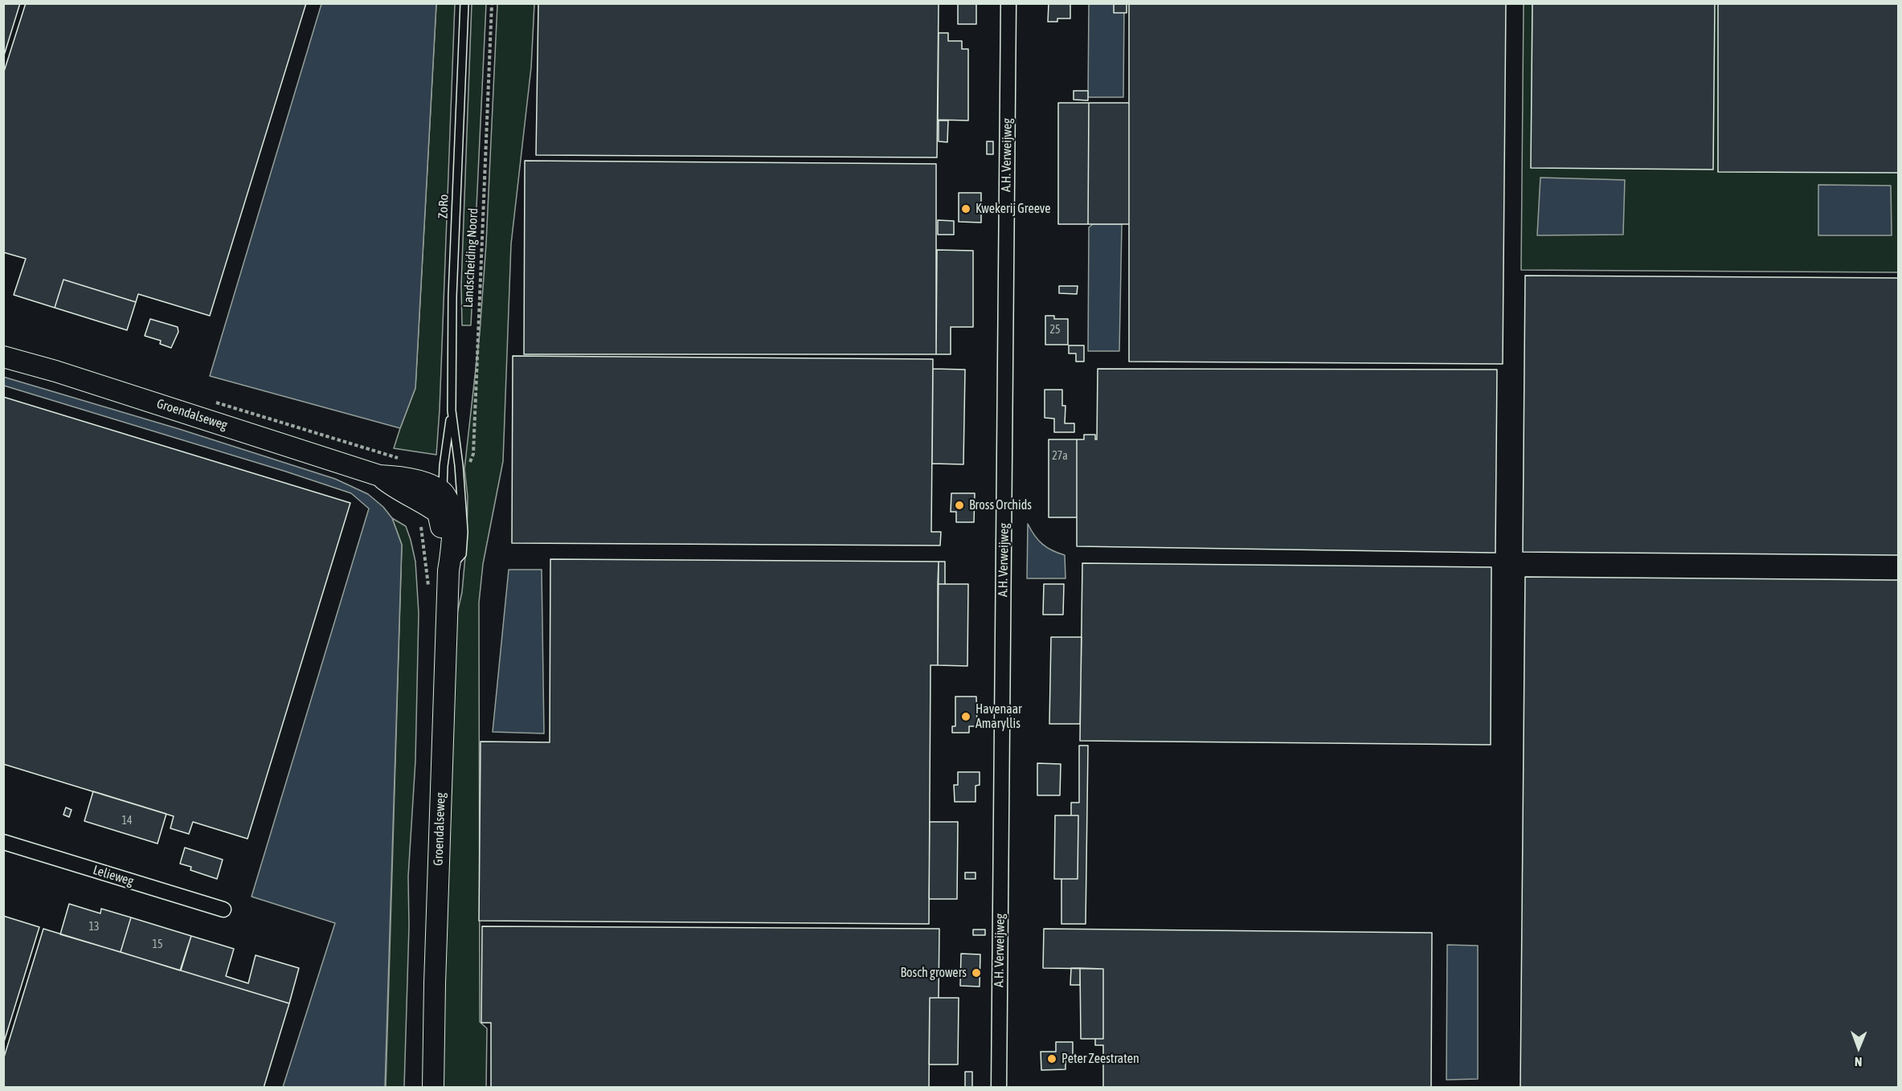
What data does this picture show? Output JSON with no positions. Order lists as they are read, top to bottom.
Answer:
{
  "streets": {
    "street": ["A.H. Verweijweg", "Groendalseweg", "Lelieweg"],
    "lane": ["ZoRo"],
    "path": ["Landscheiding Noord"]
  },
  "crossings": [
    ["ZoRo", "Landscheiding Noord"],
    ["ZoRo", "Groendalseweg"]
  ],
  "places": [
    "Kwekerij Greeve",
    "Bross Orchids",
    "Havenaar Amaryllis",
    "Bosch growers",
    "Peter Zeestraten"
  ],
  "house_numbers": [
    "25",
    "27a",
    "14",
    "13",
    "15"
  ],
  "north": "bottom"
}
